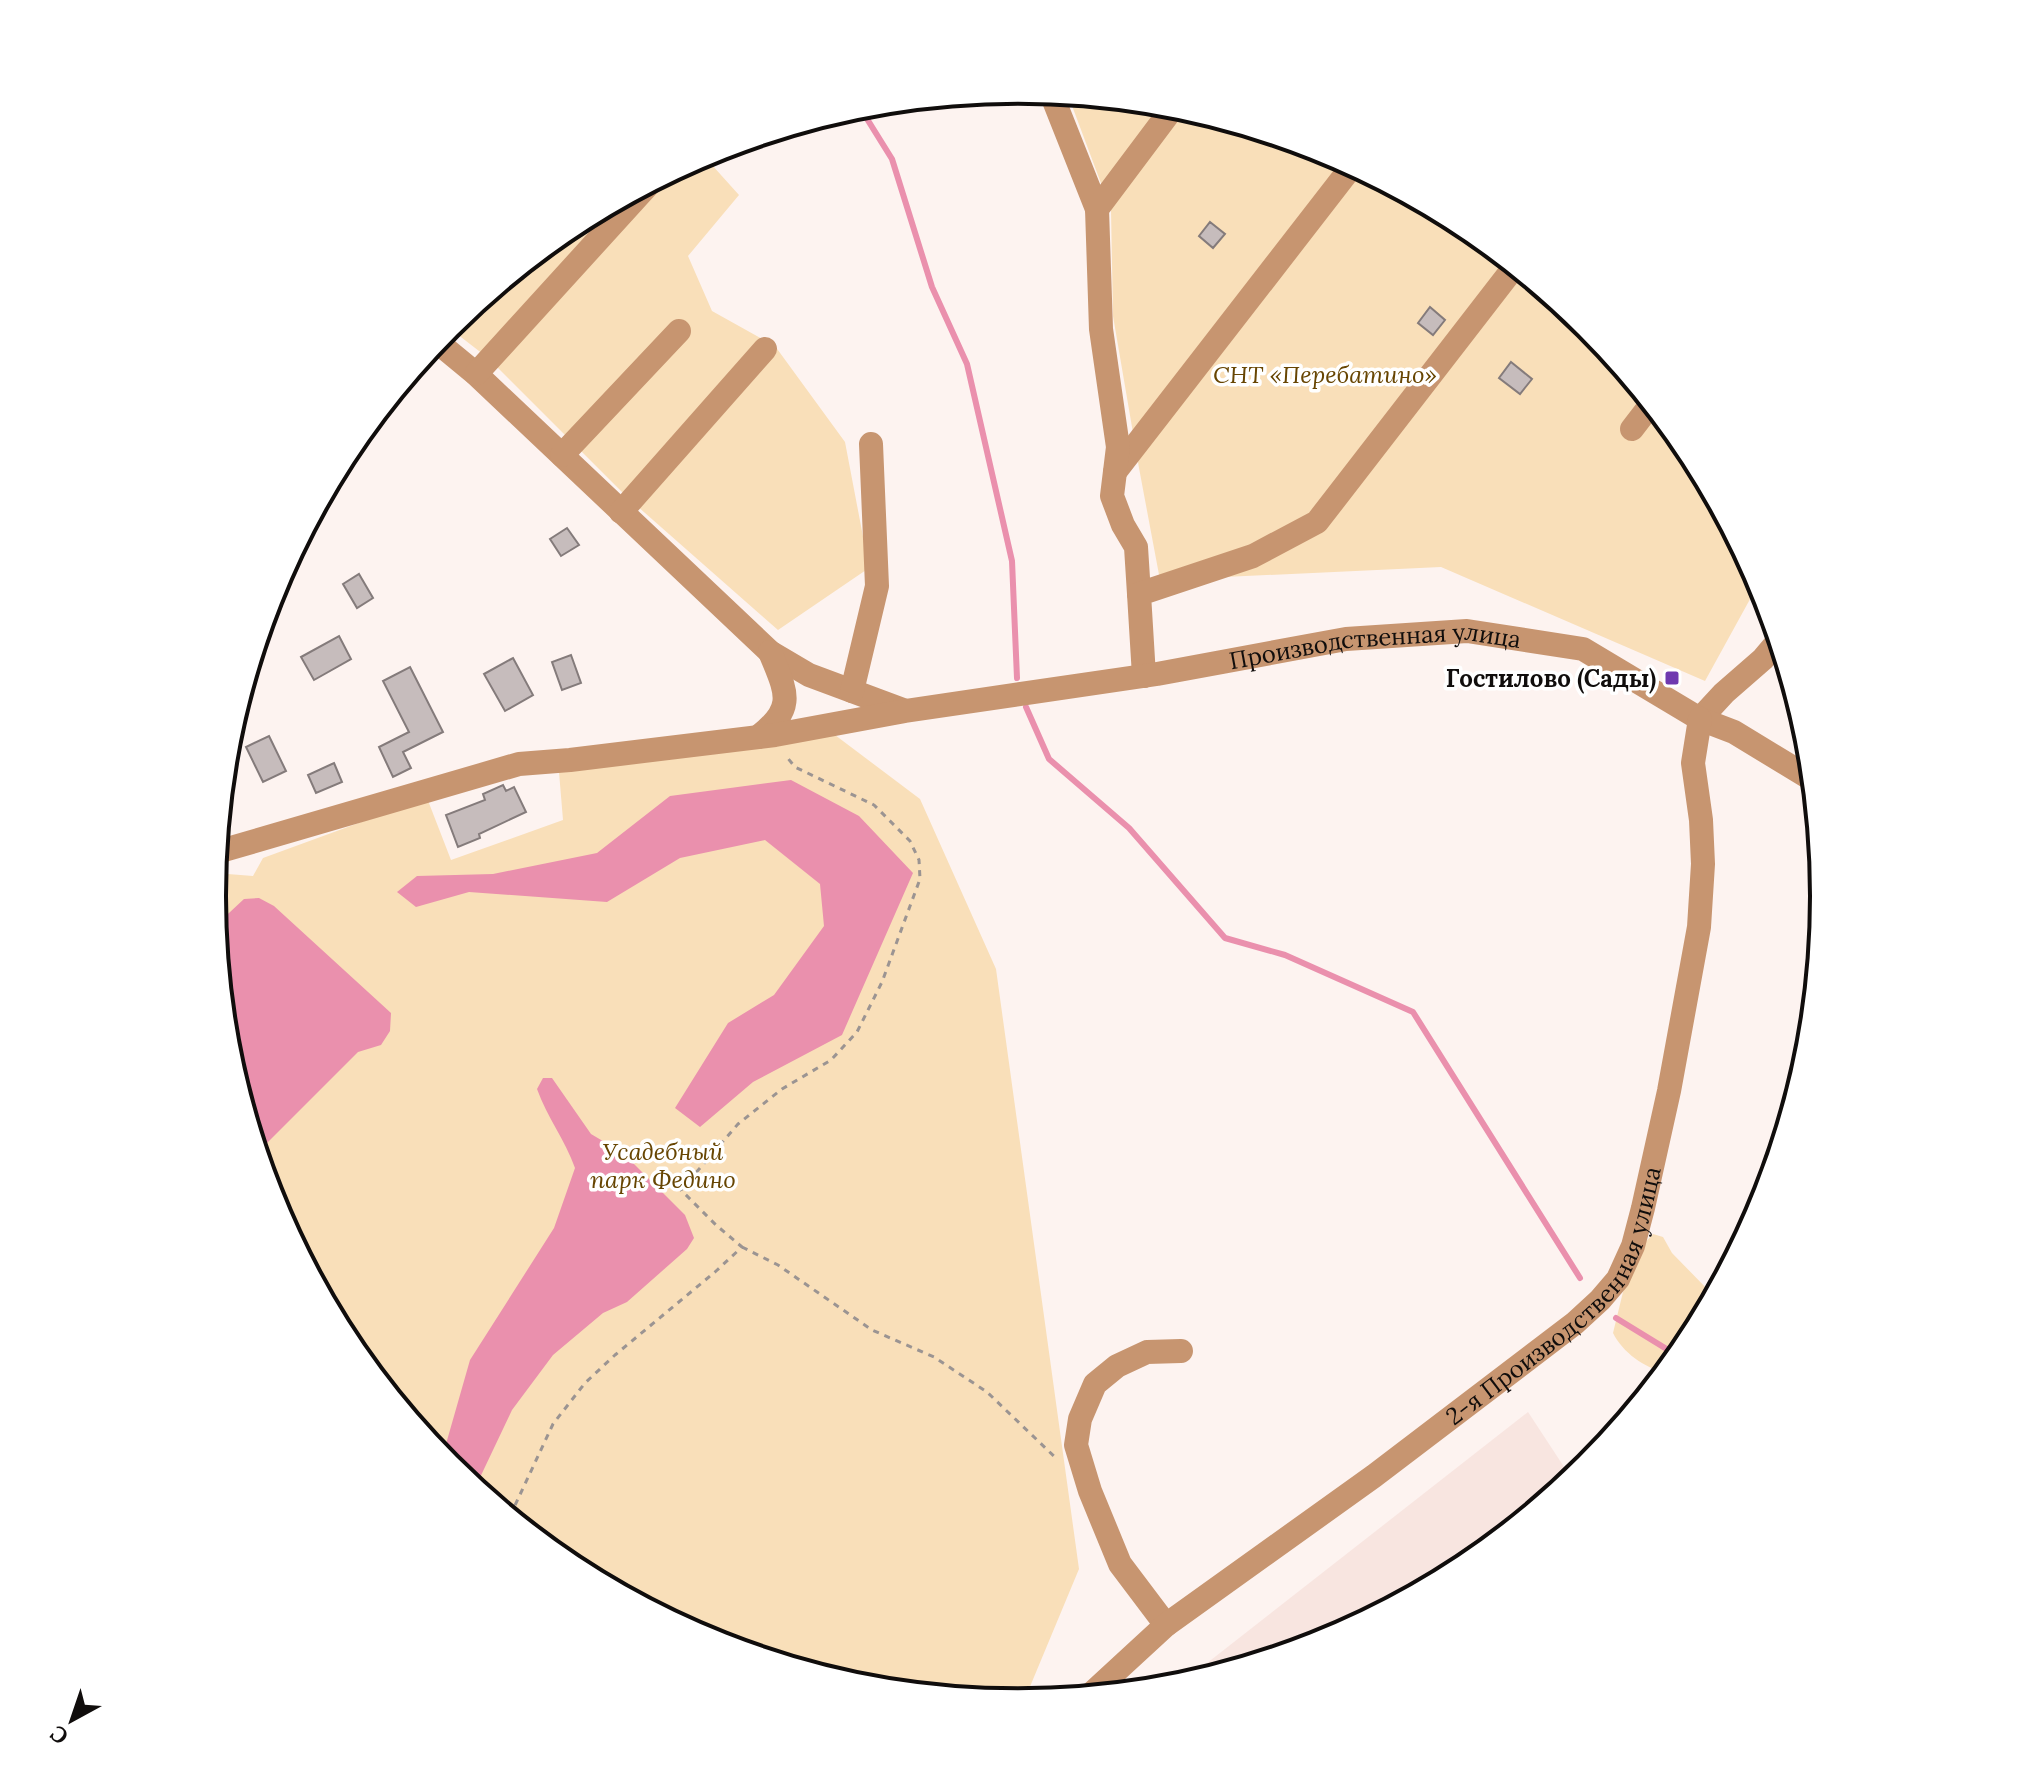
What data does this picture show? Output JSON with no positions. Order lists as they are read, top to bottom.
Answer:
{
  "streets": {
    "street": ["Производственная улица", "2-я Производственная улица"]
  },
  "crossings": [
    ["Производственная улица", "2-я Производственная улица"]
  ],
  "parks": ["СНТ «Перебатино»", "Усадебный парк Федино"],
  "places": {
    "transit": ["Гостилово (Сады)"]
  },
  "north": "bottom left"
}
